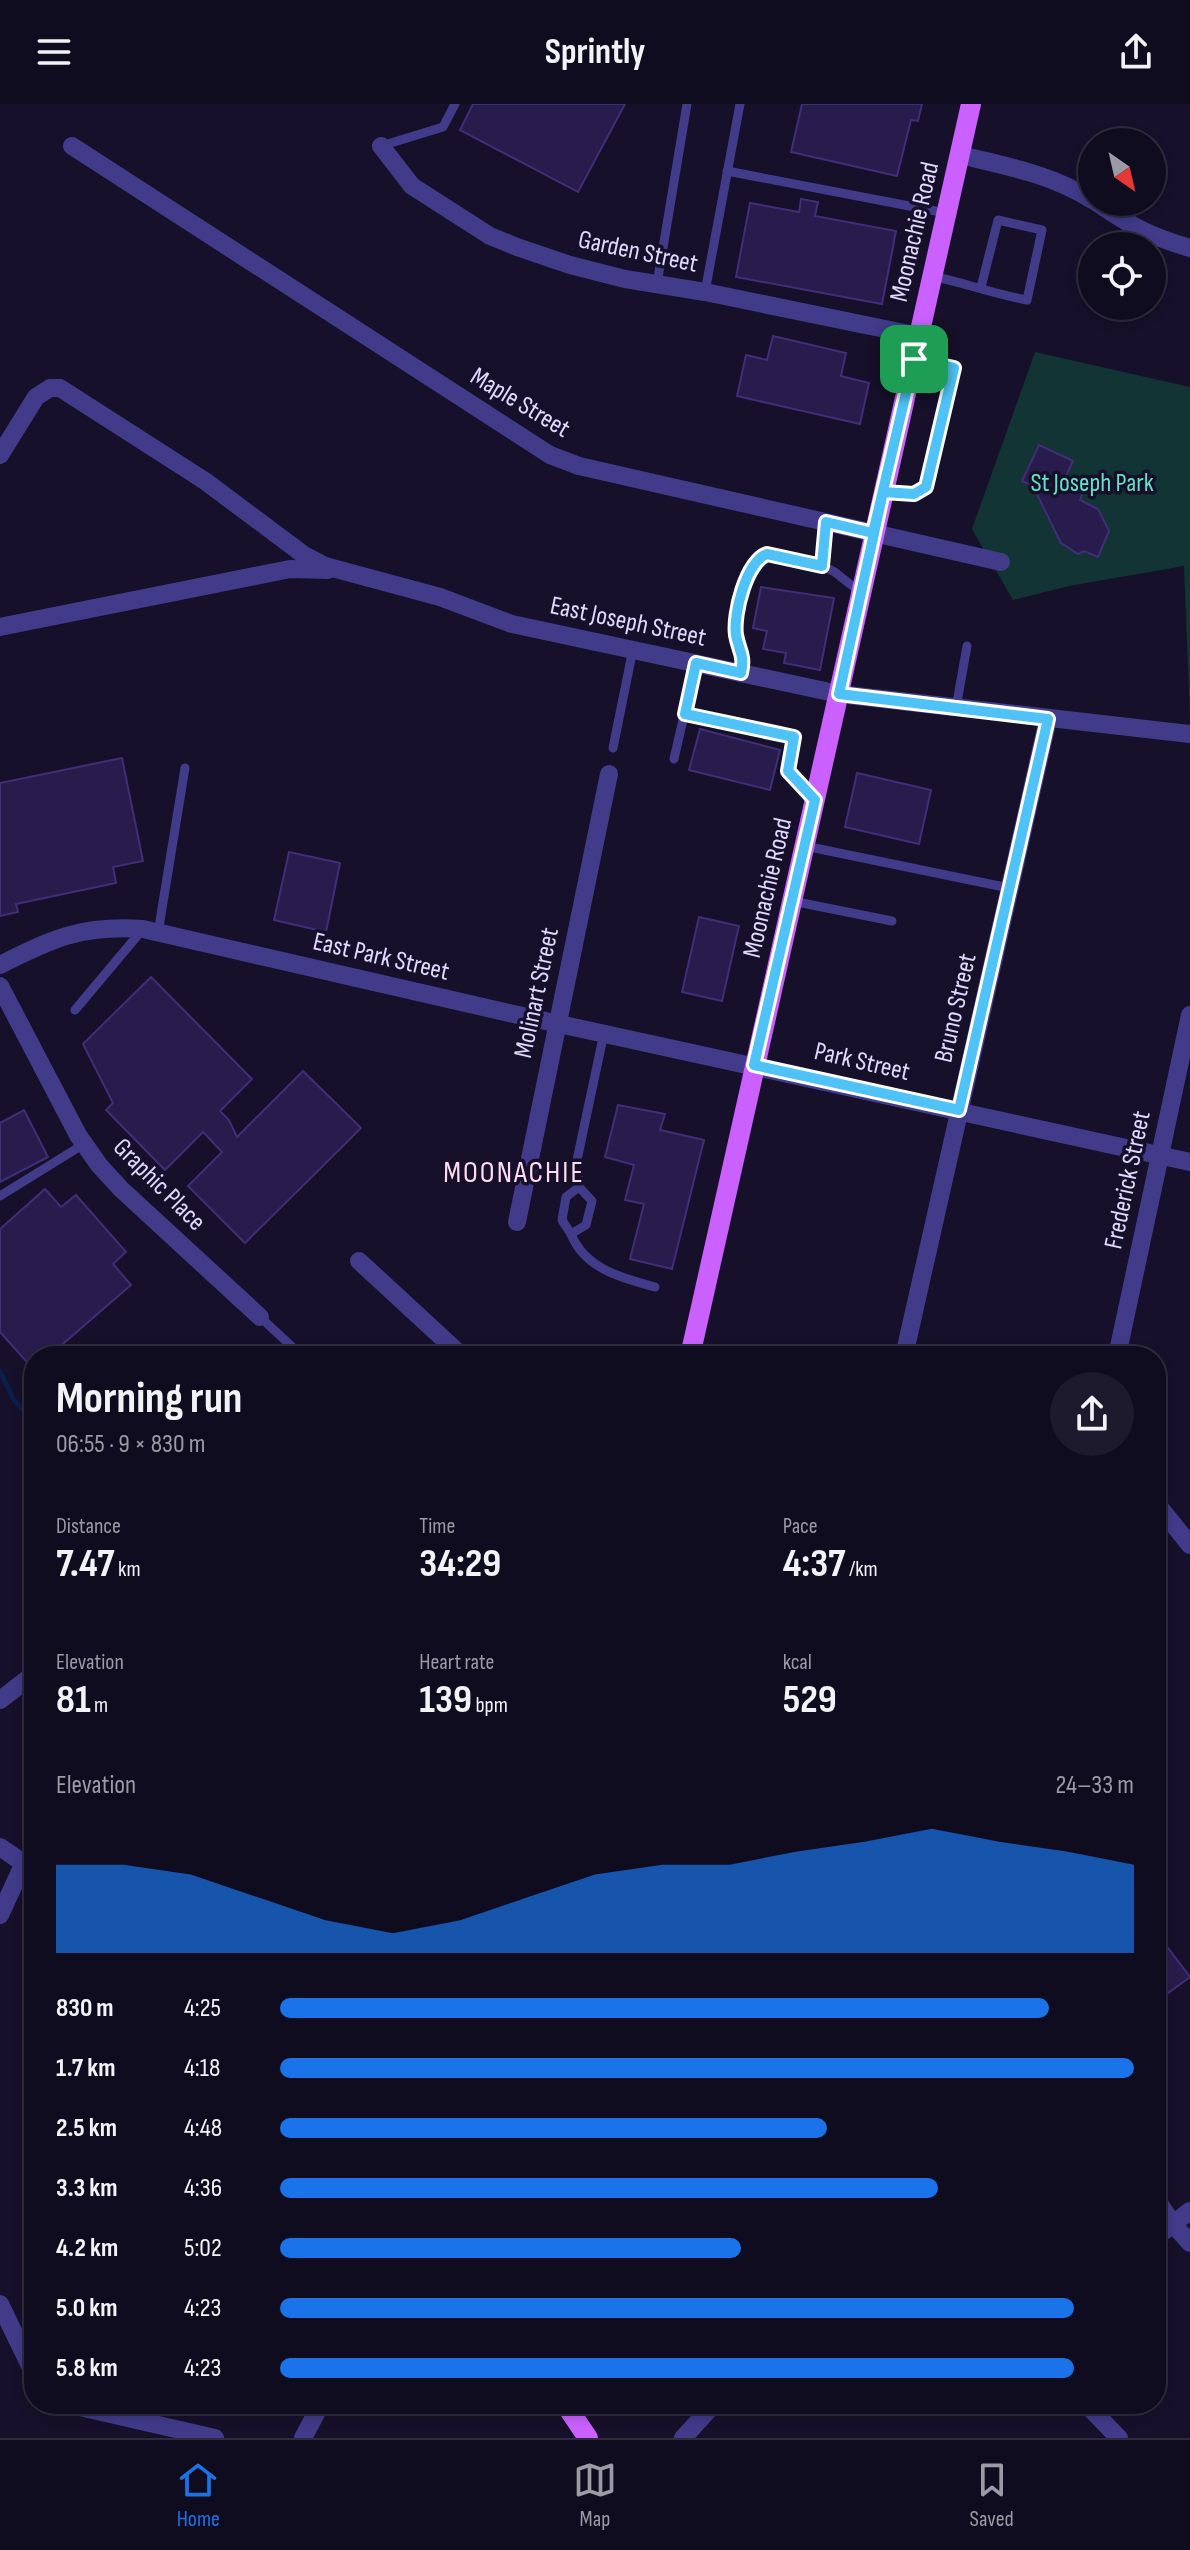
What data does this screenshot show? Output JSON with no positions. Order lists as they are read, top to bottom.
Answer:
{
  "streets": {
    "main road": ["Moonachie Road"],
    "street": [
      "Garden Street",
      "Maple Street",
      "East Joseph Street",
      "East Park Street",
      "Molinart Street",
      "Bruno Street",
      "Park Street",
      "Frederick Street",
      "Graphic Place"
    ]
  },
  "crossings": [
    ["Moonachie Road", "Garden Street"],
    ["Moonachie Road", "Maple Street"],
    ["Moonachie Road", "East Joseph Street"],
    ["Moonachie Road", "East Park Street"],
    ["Moonachie Road", "Park Street"],
    ["East Joseph Street", "Bruno Street"],
    ["East Park Street", "Molinart Street"],
    ["East Park Street", "Park Street"],
    ["Bruno Street", "Park Street"],
    ["Park Street", "Frederick Street"]
  ],
  "districts": ["MOONACHIE"],
  "parks": ["St Joseph Park"],
  "north": "bottom right",
  "page": {
    "header": "Sprintly",
    "heading": ["Morning run", "06:55 · 9 × 830 m"],
    "stats": [
      ["Distance", "7.47 km"],
      ["Time", "34:29"],
      ["Pace", "4:37 /km"],
      ["Elevation", "81 m"],
      ["Heart rate", "139 bpm"],
      ["kcal", "529"]
    ],
    "chart": ["Elevation", "24–33 m"],
    "list": [
      {
        "name": "830 m",
        "note": "4:25"
      },
      {
        "name": "1.7 km",
        "note": "4:18"
      },
      {
        "name": "2.5 km",
        "note": "4:48"
      },
      {
        "name": "3.3 km",
        "note": "4:36"
      },
      {
        "name": "4.2 km",
        "note": "5:02"
      },
      {
        "name": "5.0 km",
        "note": "4:23"
      },
      {
        "name": "5.8 km",
        "note": "4:23"
      }
    ],
    "tabs": ["Home", "Map", "Saved"]
  }
}
